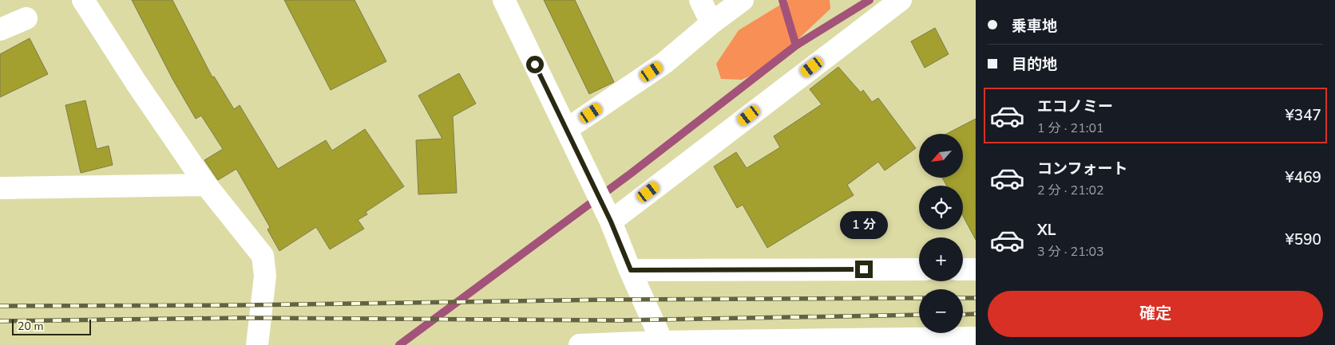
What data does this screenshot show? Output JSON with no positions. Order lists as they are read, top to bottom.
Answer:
{
  "scale_bar": "20 m",
  "north": "bottom left",
  "page": {
    "banner": ["乗車地", "目的地"],
    "list": [
      {
        "name": "エコノミー",
        "note": "1 分 · 21:01",
        "value": "¥347"
      },
      {
        "name": "コンフォート",
        "note": "2 分 · 21:02",
        "value": "¥469"
      },
      {
        "name": "XL",
        "note": "3 分 · 21:03",
        "value": "¥590"
      }
    ],
    "map_buttons": ["+", "−"],
    "bubble": "1 分",
    "buttons": "確定",
    "scale": "20 m"
  }
}
